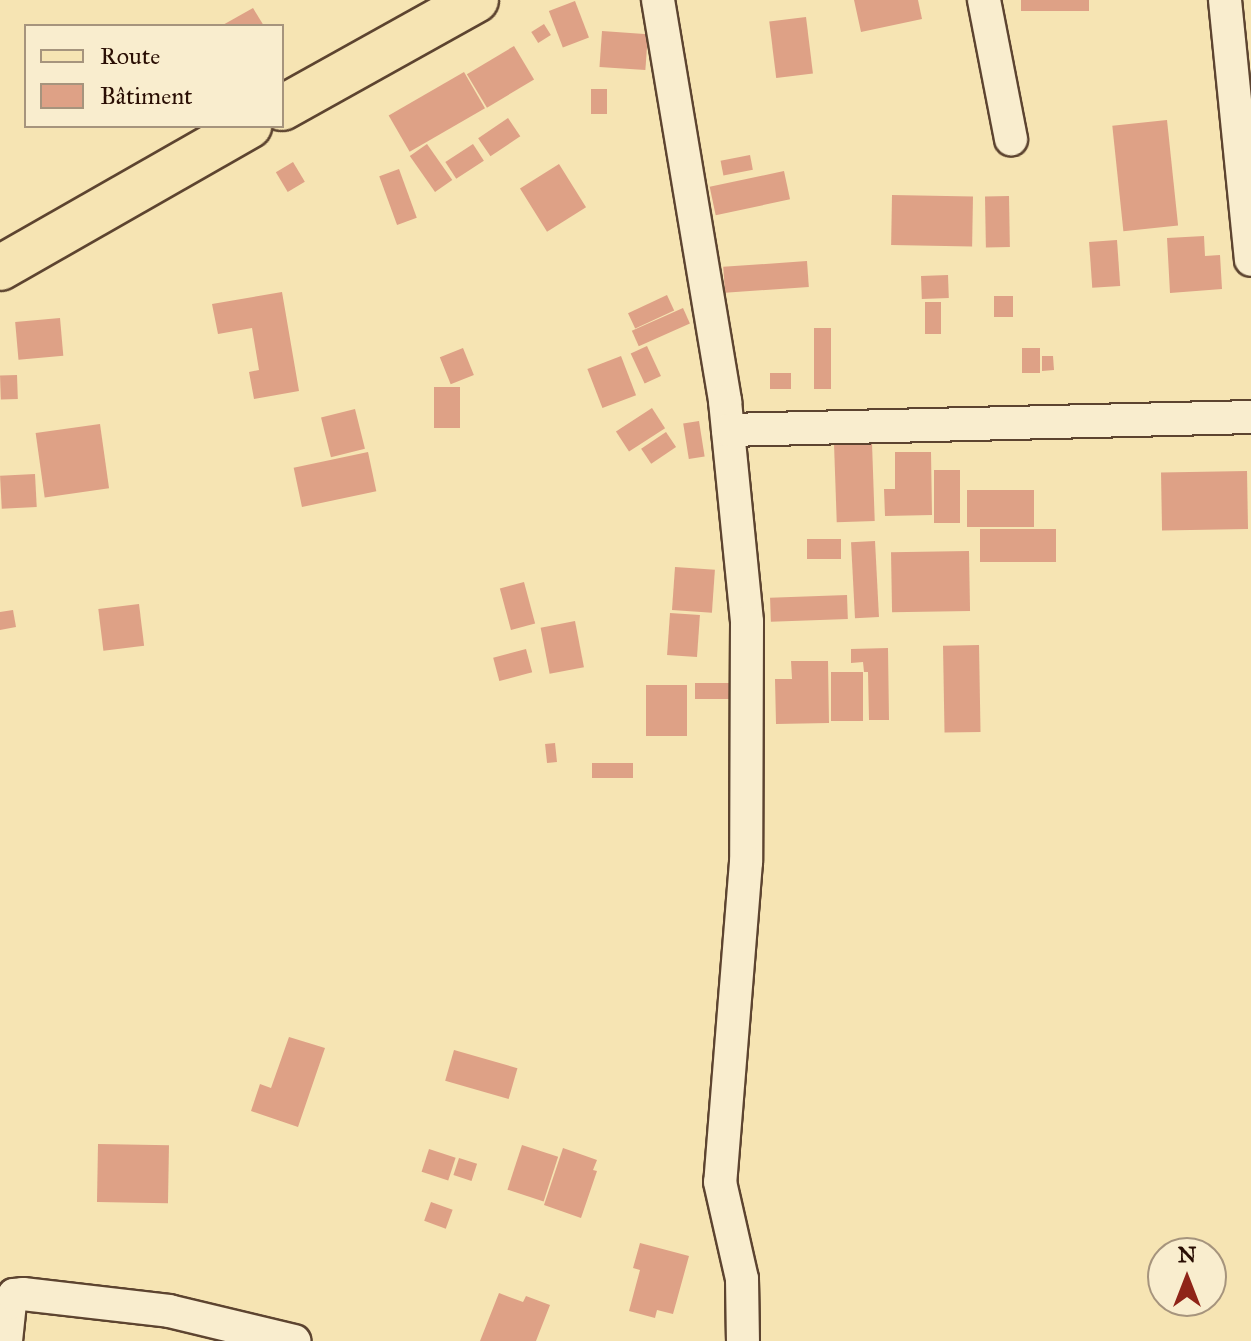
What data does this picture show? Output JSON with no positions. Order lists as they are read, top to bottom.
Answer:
{
  "legend": ["Route", "Bâtiment"],
  "north": "top"
}
